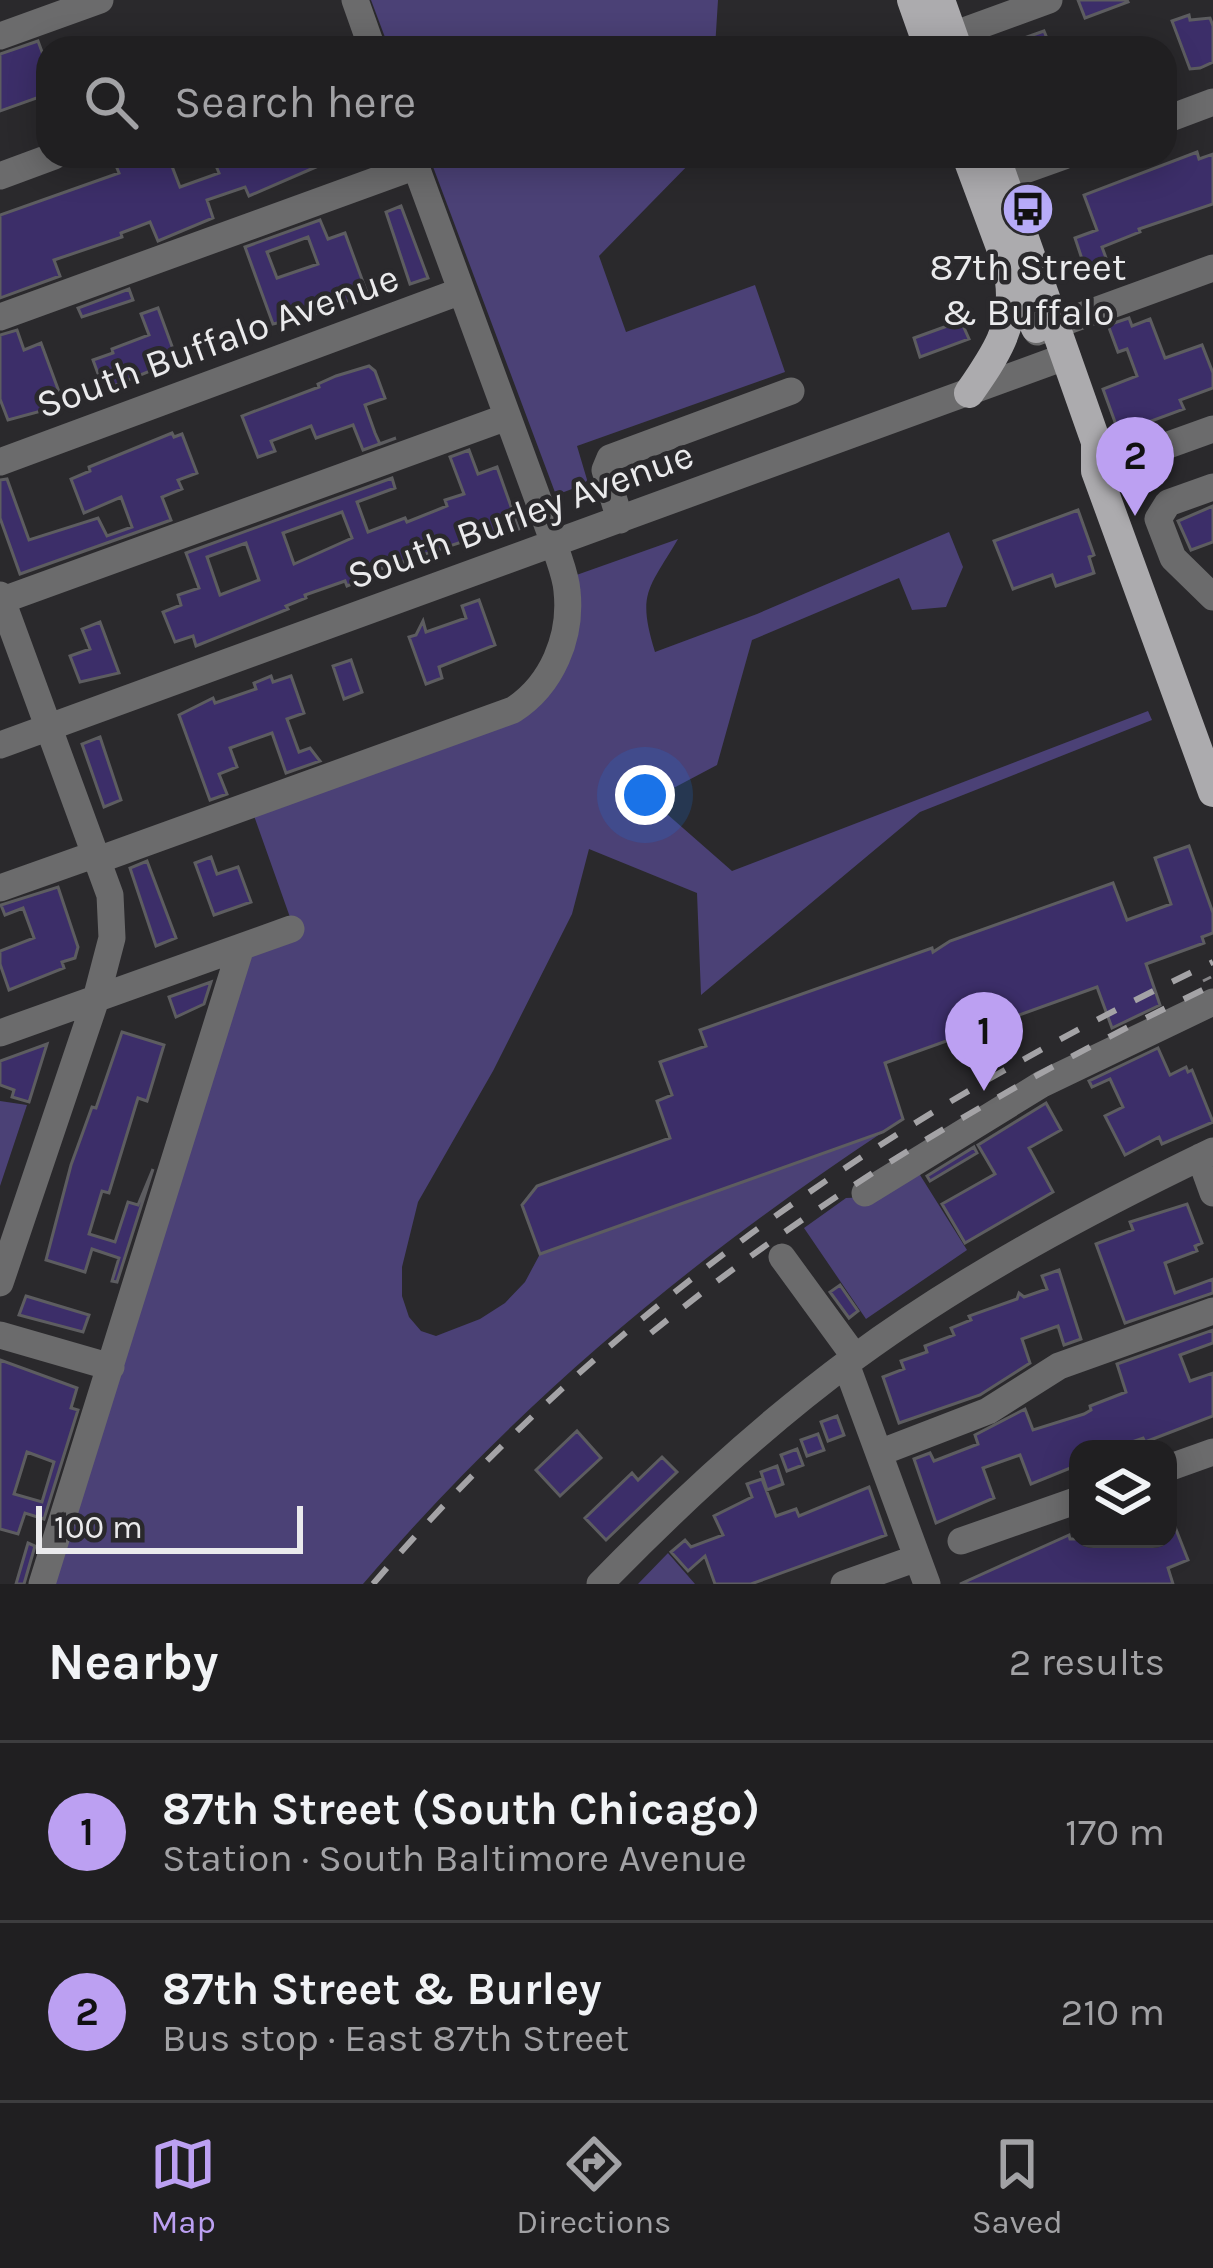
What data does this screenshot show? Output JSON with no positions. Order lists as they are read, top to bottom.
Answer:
{
  "streets": {
    "street": ["South Buffalo Avenue", "South Burley Avenue"]
  },
  "places": {
    "bus stop": ["87th Street & Buffalo"]
  },
  "scale_bar": "100 m",
  "page": {
    "search": "Search here",
    "pins": ["2", "1"],
    "scale": "100 m",
    "heading": ["Nearby", "2 results"],
    "list": [
      {
        "mark": "1",
        "name": "87th Street (South Chicago)",
        "note": "Station · South Baltimore Avenue",
        "value": "170 m"
      },
      {
        "mark": "2",
        "name": "87th Street & Burley",
        "note": "Bus stop · East 87th Street",
        "value": "210 m"
      }
    ],
    "nav": ["Map", "Directions", "Saved"]
  }
}
